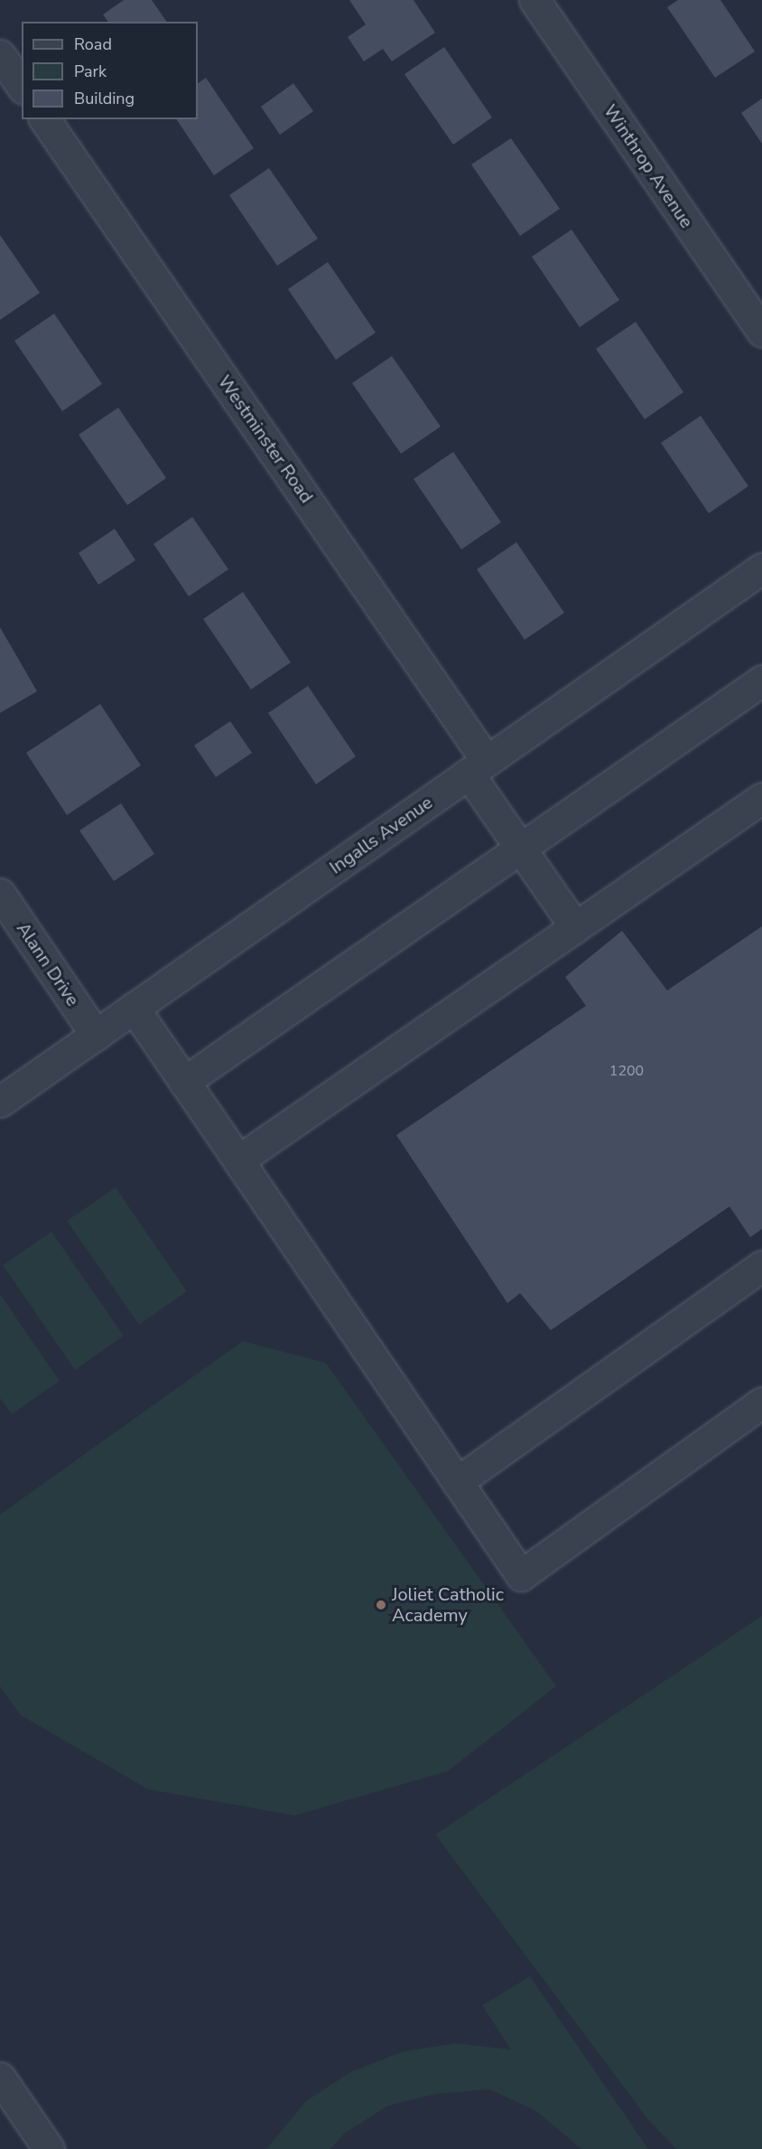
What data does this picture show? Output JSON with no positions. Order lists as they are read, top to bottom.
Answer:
{
  "streets": {
    "street": [
      "Winthrop Avenue",
      "Westminster Road",
      "Ingalls Avenue",
      "Alann Drive"
    ]
  },
  "crossings": [
    ["Westminster Road", "Ingalls Avenue"],
    ["Ingalls Avenue", "Alann Drive"]
  ],
  "places": ["Joliet Catholic Academy"],
  "house_numbers": ["1200"],
  "legend": ["Road", "Park", "Building"]
}
